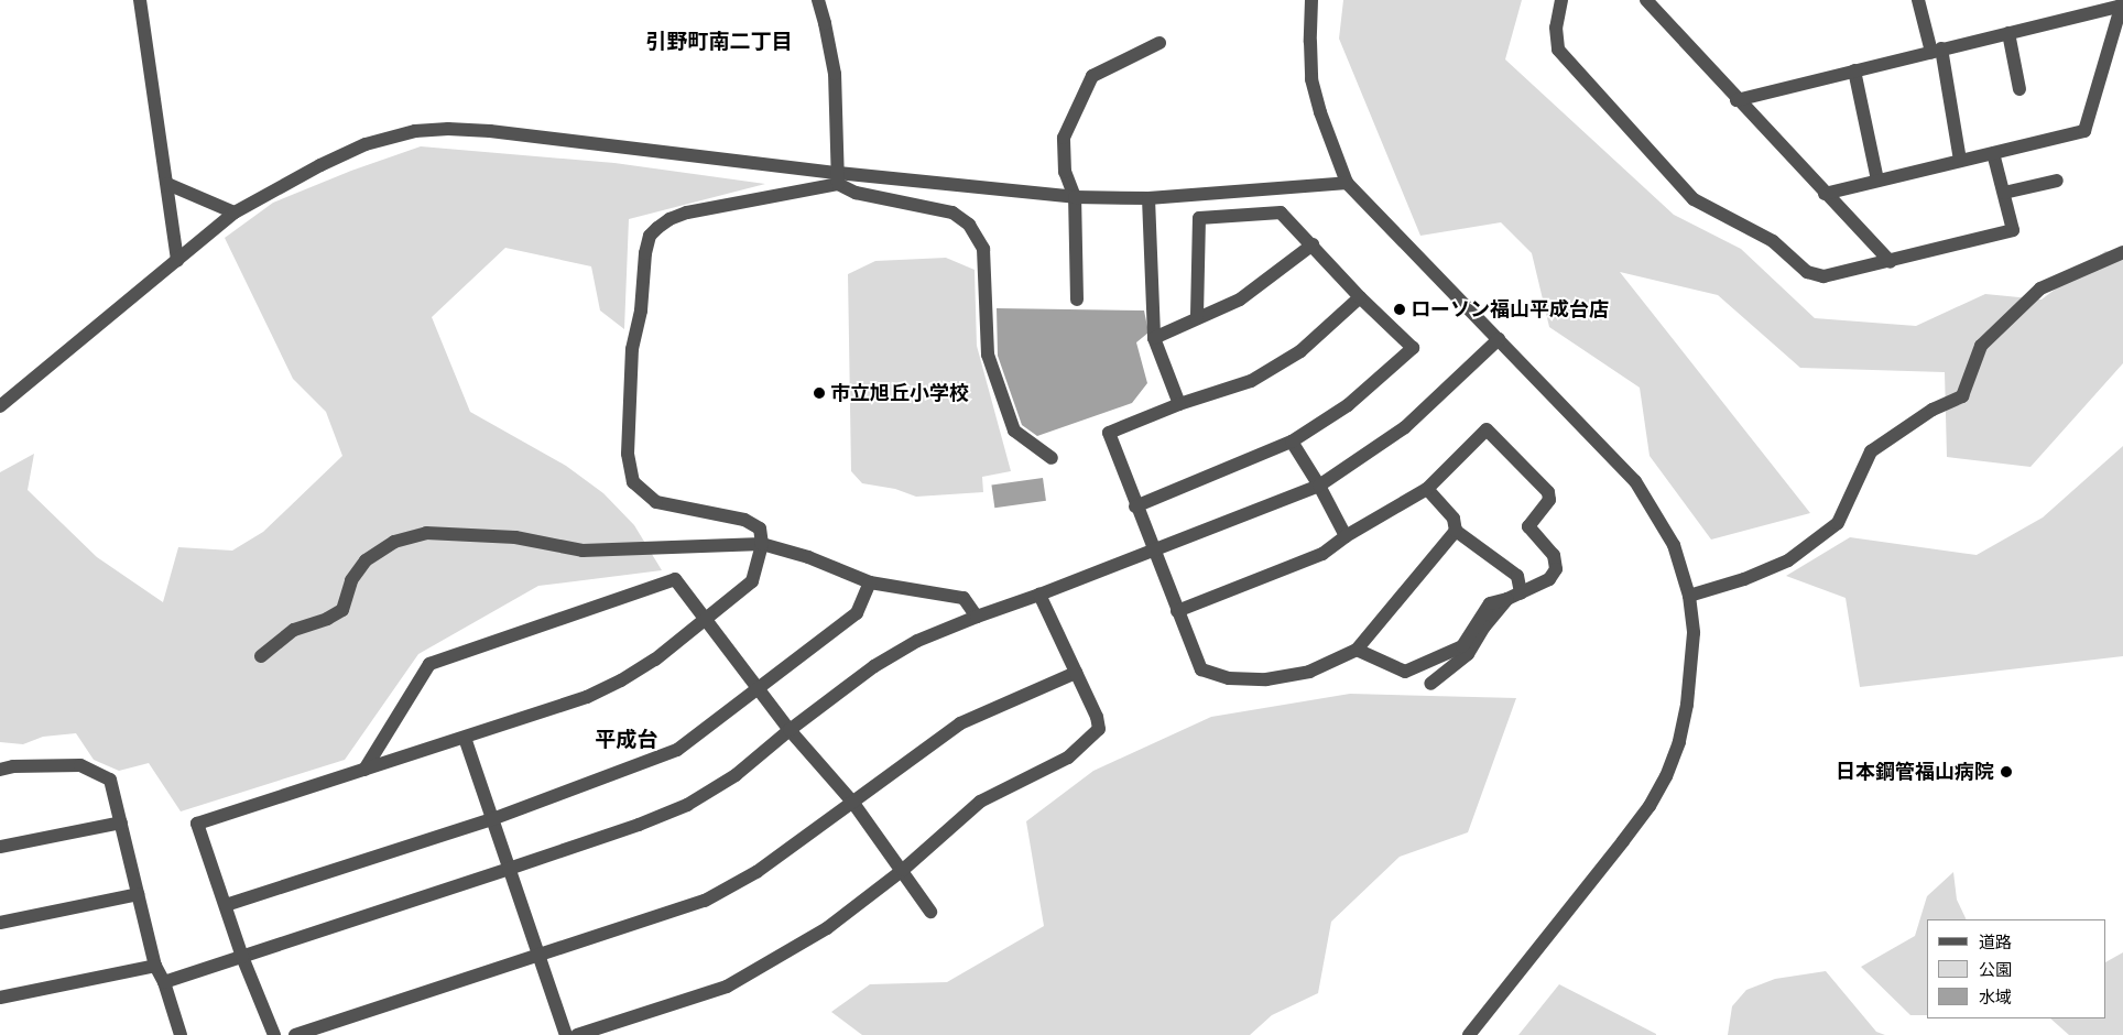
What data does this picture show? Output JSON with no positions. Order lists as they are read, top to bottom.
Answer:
{
  "districts": ["引野町南二丁目", "平成台"],
  "places": ["ローソン福山平成台店", "市立旭丘小学校", "日本鋼管福山病院"],
  "legend": ["道路", "公園", "水域"]
}
